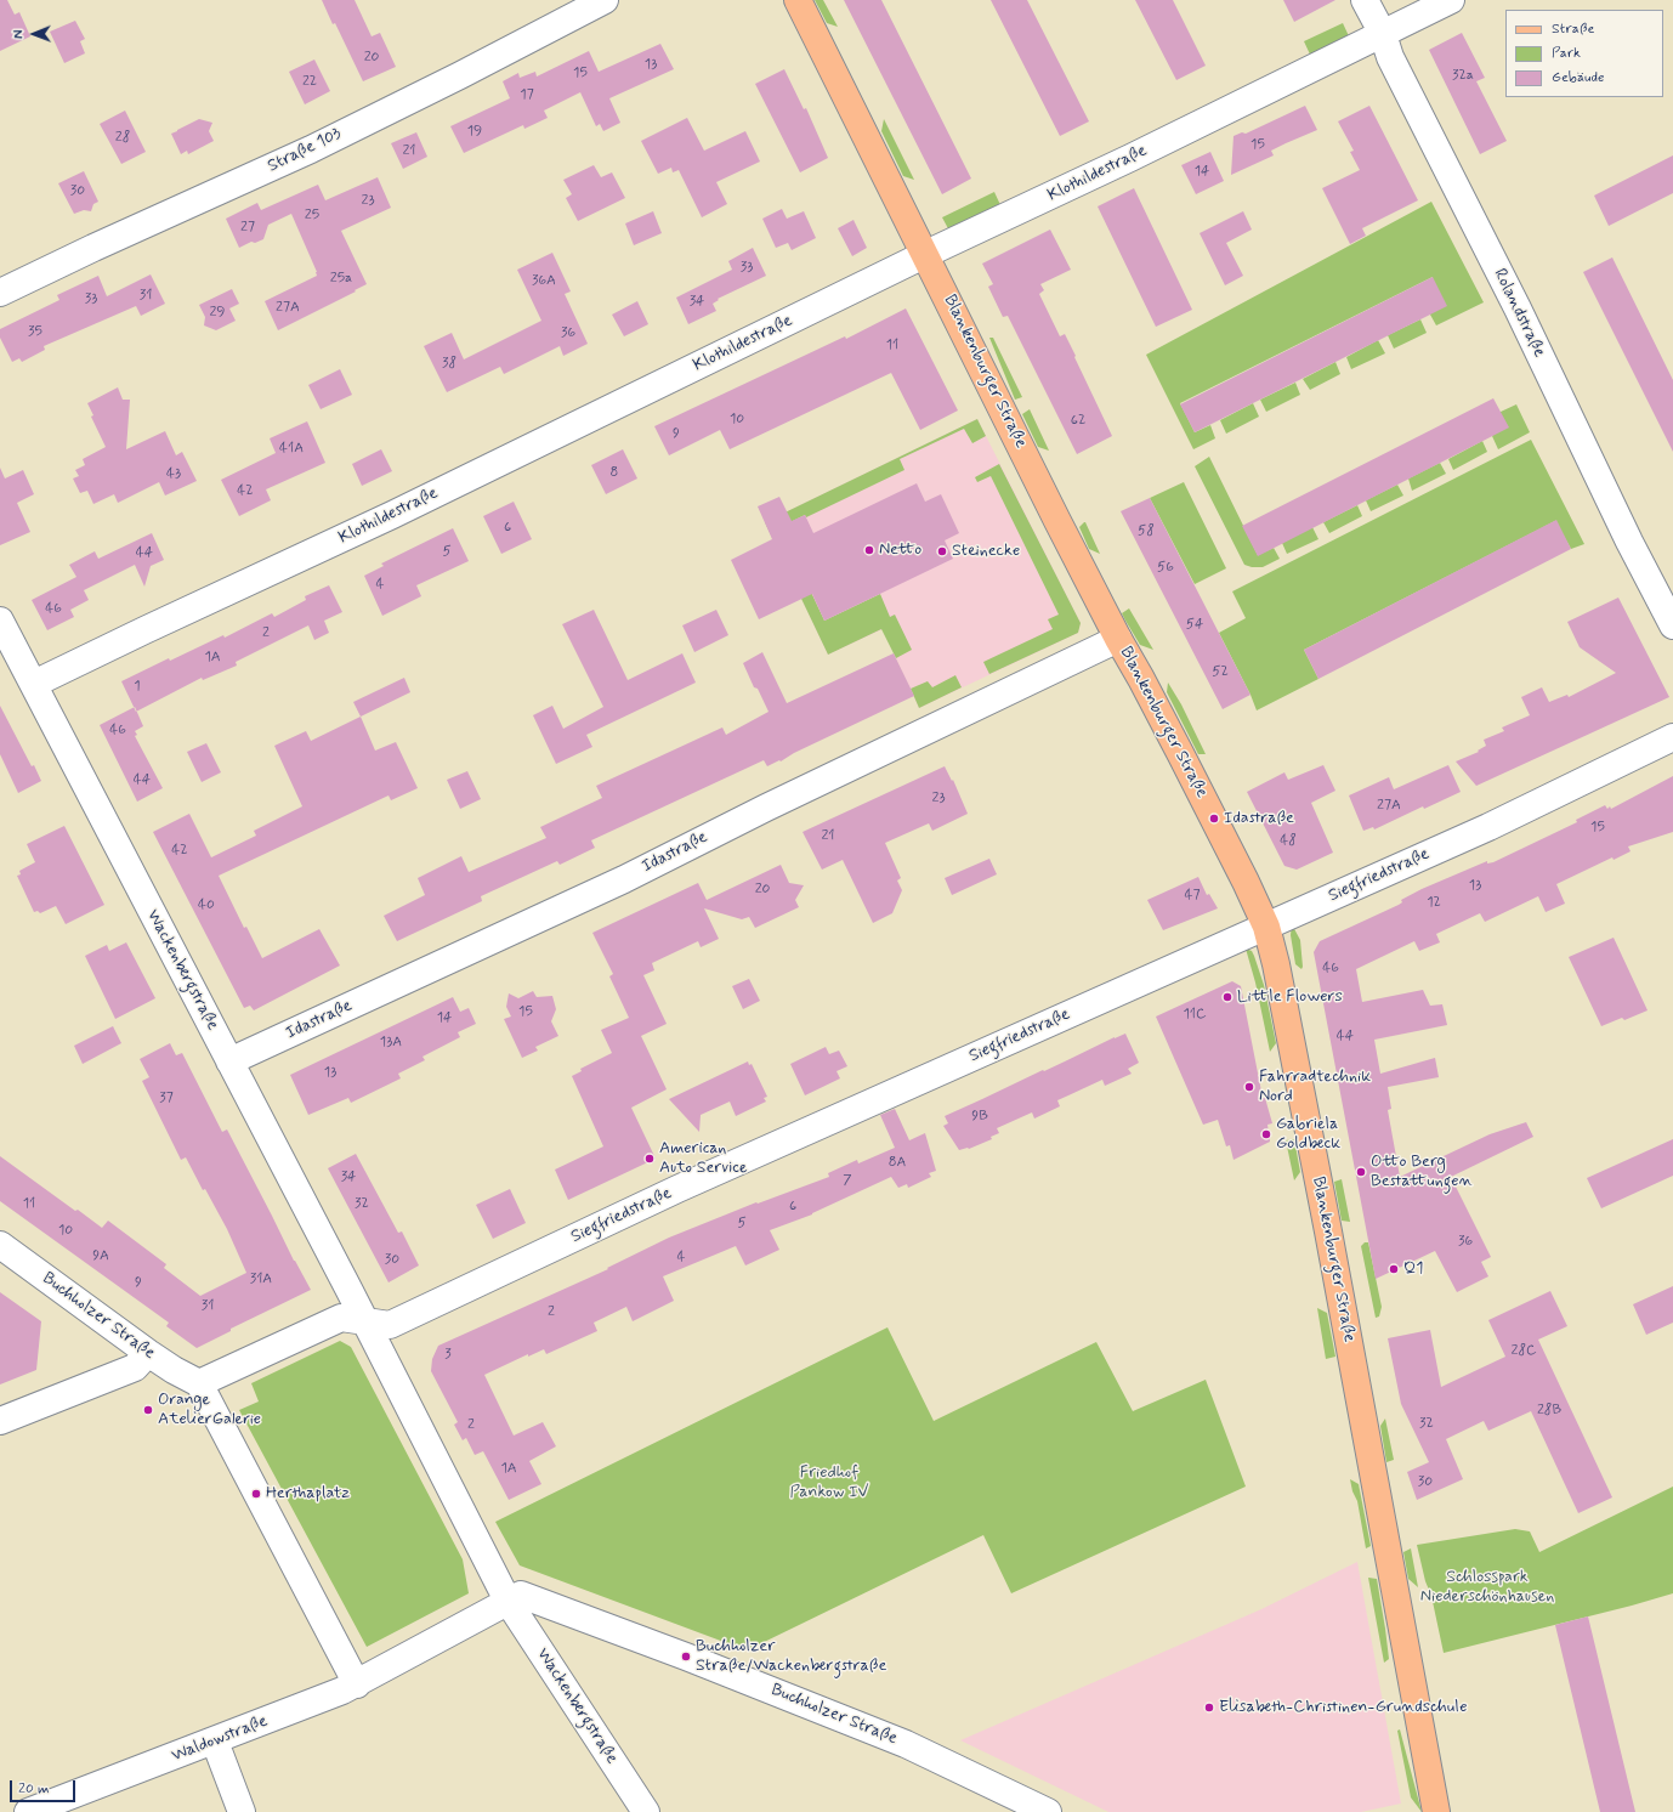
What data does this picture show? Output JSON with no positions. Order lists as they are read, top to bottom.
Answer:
{
  "streets": {
    "main road": ["Blankenburger Straße"],
    "street": [
      "Straße 103",
      "Klothildestraße",
      "Rolandstraße",
      "Idastraße",
      "Siegfriedstraße",
      "Wackenbergstraße",
      "Buchholzer Straße",
      "Waldowstraße"
    ]
  },
  "crossings": [
    ["Klothildestraße", "Rolandstraße"],
    ["Klothildestraße", "Blankenburger Straße"],
    ["Klothildestraße", "Wackenbergstraße"],
    ["Blankenburger Straße", "Idastraße"],
    ["Blankenburger Straße", "Siegfriedstraße"],
    ["Idastraße", "Wackenbergstraße"],
    ["Siegfriedstraße", "Wackenbergstraße"],
    ["Wackenbergstraße", "Buchholzer Straße"]
  ],
  "parks": ["Friedhof Pankow IV", "Schlosspark Niederschönhausen"],
  "places": [
    "Netto",
    "Steinecke",
    "Idastraße",
    "Little Flowers",
    "Fahrradtechnik Nord",
    "Gabriela Goldbeck",
    "American Auto Service",
    "Otto Berg Bestattungen",
    "Q1",
    "Orange AtelierGalerie",
    "Herthaplatz",
    "Buchholzer Straße/Wackenbergstraße",
    "Elisabeth-Christinen-Grundschule"
  ],
  "house_numbers": [
    "20",
    "13",
    "15",
    "32a",
    "22",
    "17",
    "19",
    "28",
    "15",
    "21",
    "14",
    "30",
    "23",
    "25",
    "27",
    "33",
    "25a",
    "36A",
    "31",
    "33",
    "34",
    "27A",
    "29",
    "35",
    "36",
    "11",
    "38",
    "10",
    "62",
    "9",
    "41A",
    "8",
    "43",
    "42",
    "6",
    "58",
    "5",
    "44",
    "56",
    "4",
    "46",
    "54",
    "2",
    "1A",
    "52",
    "1",
    "46",
    "44",
    "23",
    "27A",
    "15",
    "21",
    "48",
    "42",
    "13",
    "20",
    "47",
    "12",
    "40",
    "46",
    "15",
    "11C",
    "14",
    "44",
    "13A",
    "13",
    "37",
    "9B",
    "8A",
    "34",
    "7",
    "11",
    "32",
    "6",
    "5",
    "10",
    "36",
    "9A",
    "4",
    "30",
    "31A",
    "9",
    "31",
    "2",
    "28C",
    "3",
    "28B",
    "32",
    "2",
    "1A",
    "30"
  ],
  "legend": ["Straße", "Park", "Gebäude"],
  "scale_bar": "20 m",
  "north": "left"
}
